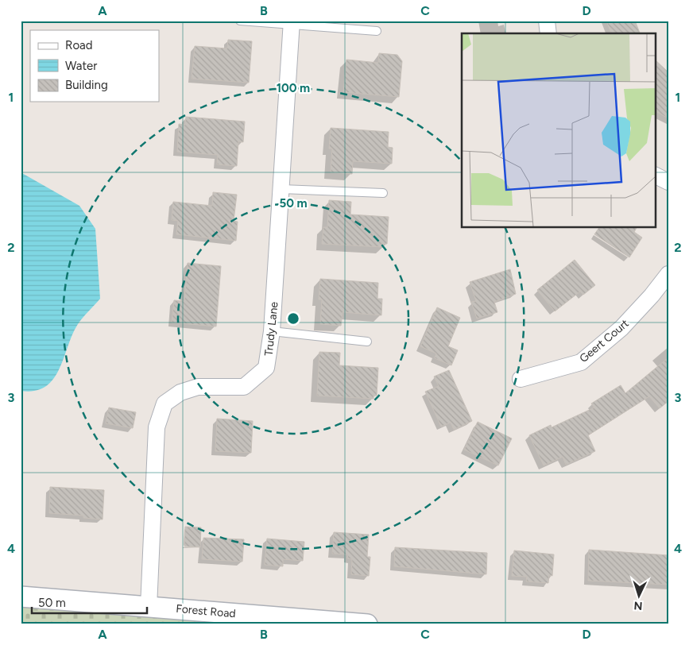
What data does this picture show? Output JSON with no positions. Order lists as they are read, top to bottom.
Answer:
{
  "streets": {
    "street": ["Trudy Lane", "Geert Court", "Forest Road"]
  },
  "crossings": [
    ["Trudy Lane", "Forest Road"]
  ],
  "legend": ["Road", "Water", "Building"],
  "scale_bar": "50 m",
  "north": "bottom",
  "grid": {
    "columns": [
      "A",
      "B",
      "C",
      "D"
    ],
    "rows": [
      "1",
      "2",
      "3",
      "4"
    ]
  },
  "rings": ["100 m", "50 m"]
}
